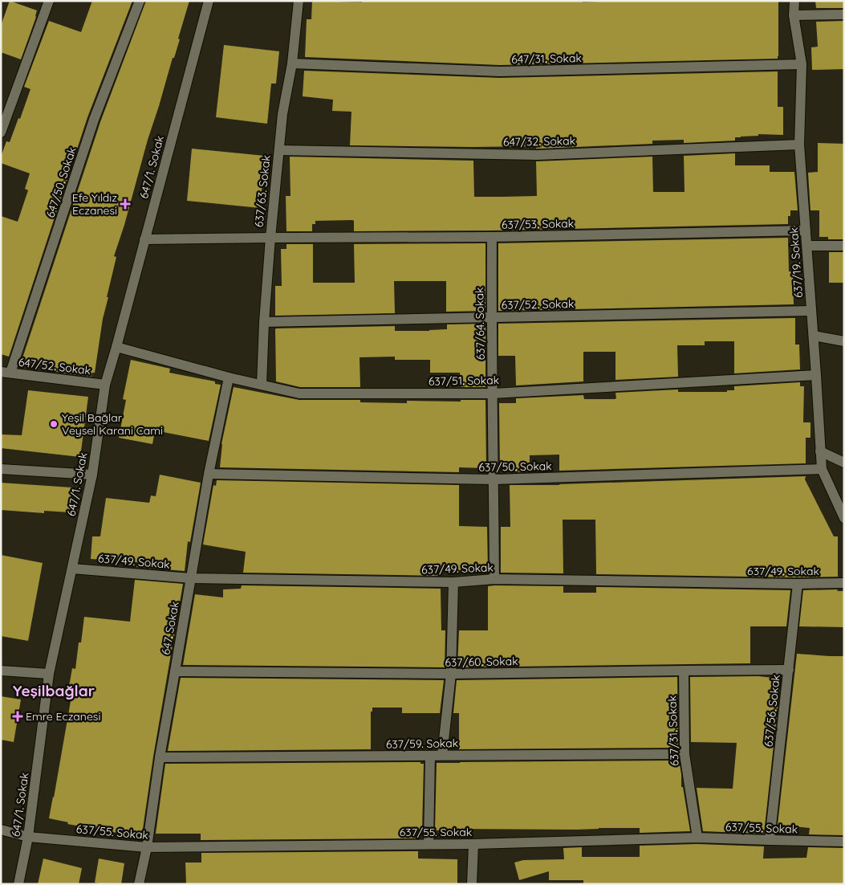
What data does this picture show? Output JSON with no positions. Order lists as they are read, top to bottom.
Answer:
{
  "streets": {
    "street": [
      "647/31. Sokak",
      "647/32. Sokak",
      "647/1. Sokak",
      "647/50. Sokak",
      "637/63. Sokak",
      "637/53. Sokak",
      "637/19. Sokak",
      "637/52. Sokak",
      "637/64. Sokak",
      "647/52. Sokak",
      "637/51. Sokak",
      "637/50. Sokak",
      "637/49. Sokak",
      "647. Sokak",
      "637/60. Sokak",
      "637/56. Sokak",
      "637/31. Sokak",
      "637/59. Sokak",
      "637/55. Sokak"
    ]
  },
  "crossings": [
    ["647/31. Sokak", "637/63. Sokak"],
    ["647/31. Sokak", "637/19. Sokak"],
    ["647/32. Sokak", "637/63. Sokak"],
    ["647/32. Sokak", "637/19. Sokak"],
    ["647/1. Sokak", "637/53. Sokak"],
    ["647/1. Sokak", "647/52. Sokak"],
    ["647/1. Sokak", "637/51. Sokak"],
    ["647/1. Sokak", "637/49. Sokak"],
    ["647/1. Sokak", "637/55. Sokak"],
    ["647/50. Sokak", "647/52. Sokak"],
    ["637/63. Sokak", "637/53. Sokak"],
    ["637/63. Sokak", "637/52. Sokak"],
    ["637/63. Sokak", "637/51. Sokak"],
    ["637/53. Sokak", "637/19. Sokak"],
    ["637/53. Sokak", "637/64. Sokak"],
    ["637/19. Sokak", "637/52. Sokak"],
    ["637/19. Sokak", "637/51. Sokak"],
    ["637/19. Sokak", "637/50. Sokak"],
    ["637/52. Sokak", "637/64. Sokak"],
    ["637/64. Sokak", "637/51. Sokak"],
    ["637/64. Sokak", "637/50. Sokak"],
    ["637/64. Sokak", "637/49. Sokak"],
    ["637/51. Sokak", "647. Sokak"],
    ["637/50. Sokak", "647. Sokak"],
    ["637/49. Sokak", "647. Sokak"],
    ["637/49. Sokak", "637/56. Sokak"],
    ["647. Sokak", "637/60. Sokak"],
    ["647. Sokak", "637/59. Sokak"],
    ["647. Sokak", "637/55. Sokak"],
    ["637/60. Sokak", "637/56. Sokak"],
    ["637/60. Sokak", "637/31. Sokak"],
    ["637/56. Sokak", "637/55. Sokak"],
    ["637/31. Sokak", "637/59. Sokak"],
    ["637/31. Sokak", "637/55. Sokak"]
  ],
  "districts": ["Yeşilbağlar"],
  "places": {
    "health": ["Efe Yıldız Eczanesi", "Emre Eczanesi"],
    "other": ["Yeşil Bağlar Veysel Karani Cami"]
  }
}
